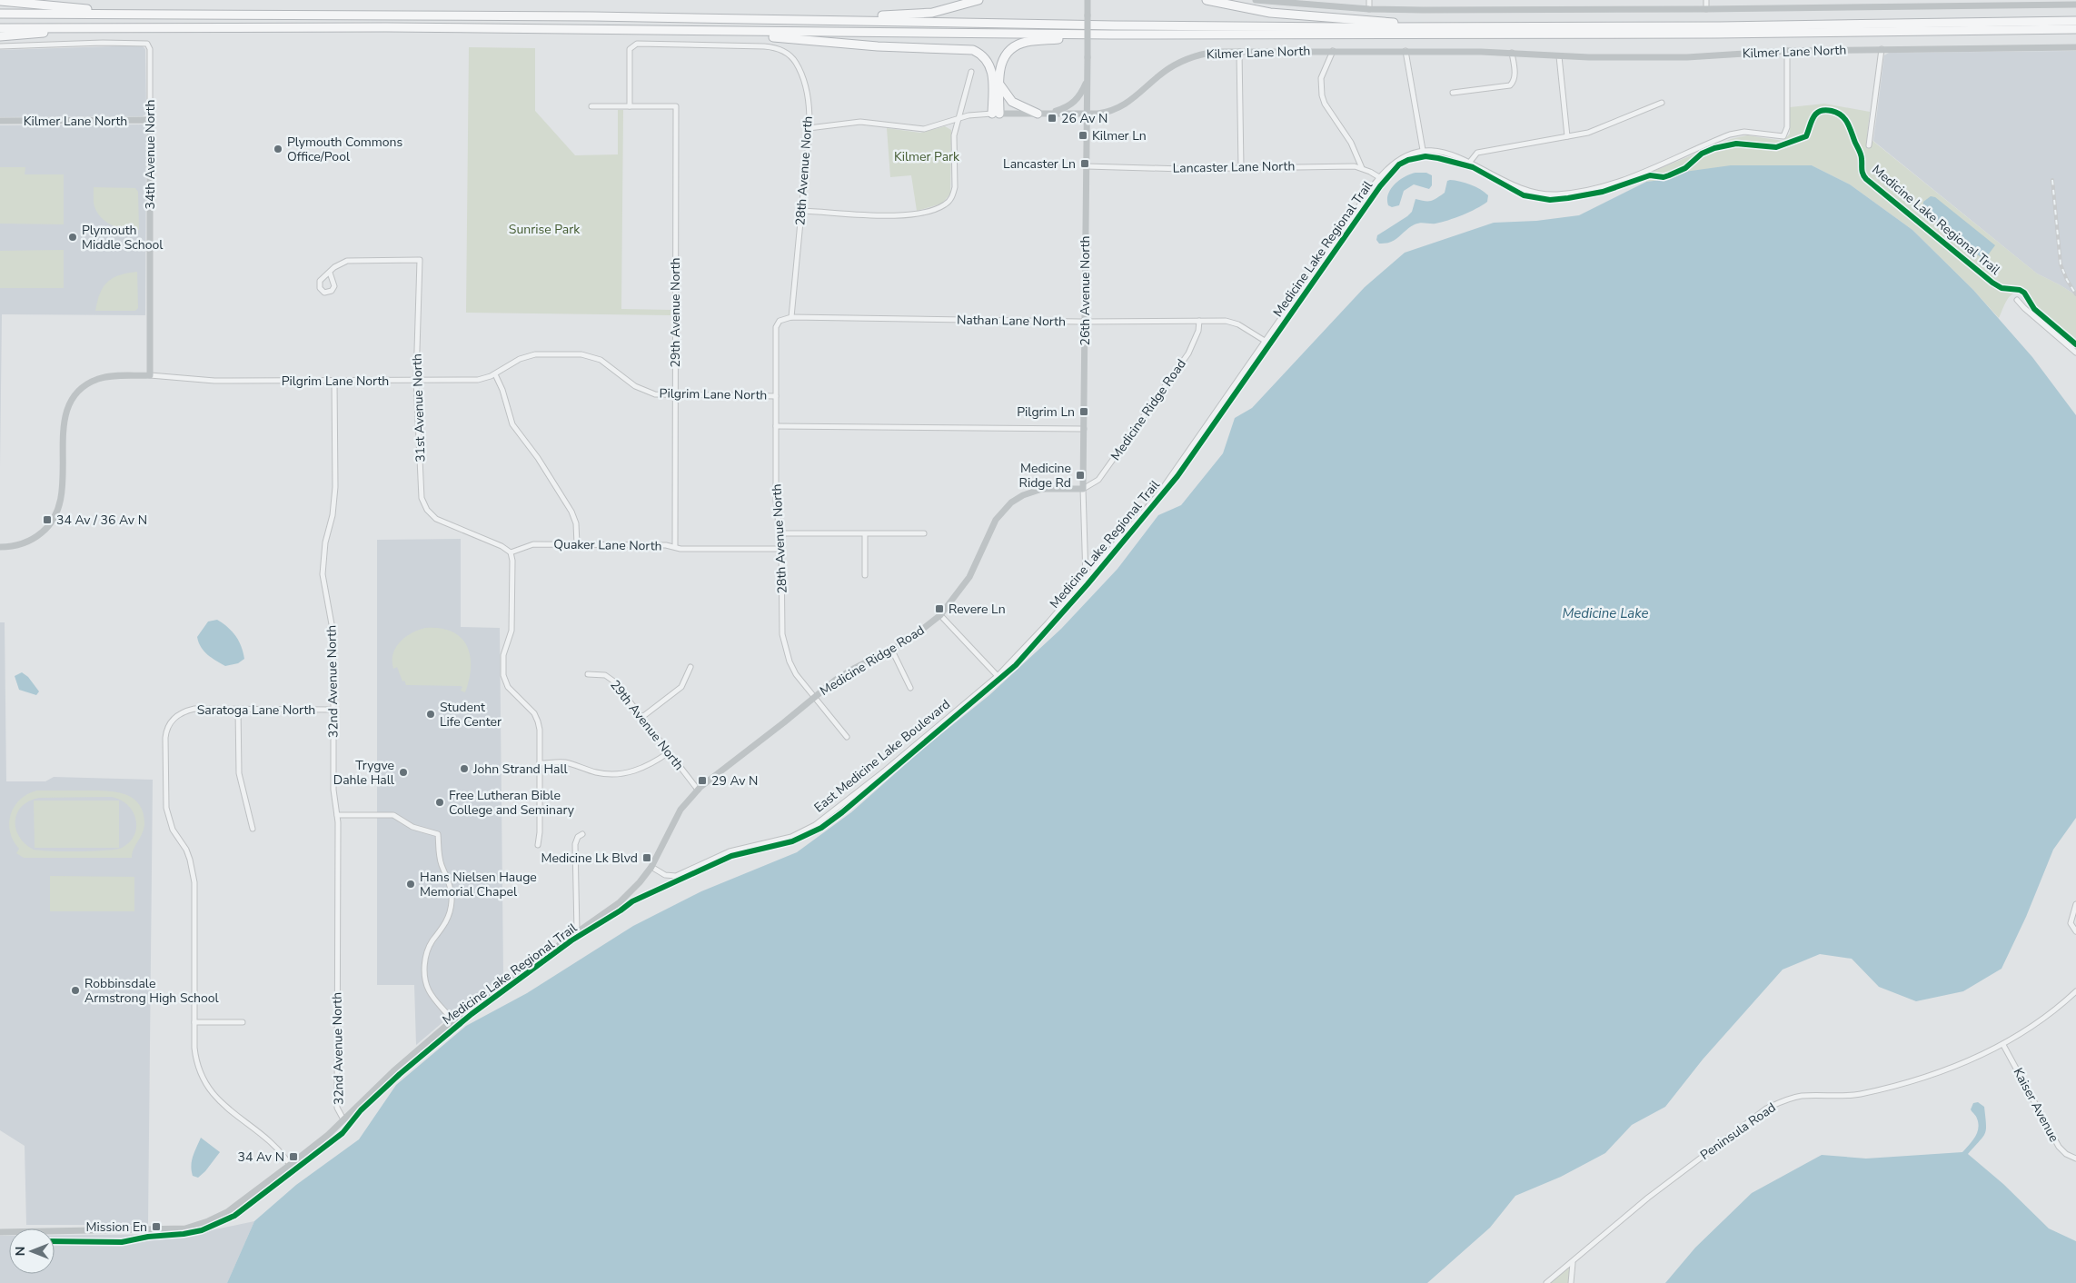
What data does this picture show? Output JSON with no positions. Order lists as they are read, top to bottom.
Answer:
{
  "streets": {
    "street": [
      "Kilmer Lane North",
      "34th Avenue North",
      "Lancaster Lane North",
      "28th Avenue North",
      "26th Avenue North",
      "29th Avenue North",
      "Nathan Lane North",
      "Pilgrim Lane North",
      "31st Avenue North",
      "Medicine Ridge Road",
      "Quaker Lane North",
      "32nd Avenue North",
      "Saratoga Lane North",
      "East Medicine Lake Boulevard",
      "Kaiser Avenue",
      "Peninsula Road"
    ],
    "cycle path": ["Medicine Lake Regional Trail"]
  },
  "crossings": [
    ["Kilmer Lane North", "34th Avenue North"],
    ["Kilmer Lane North", "28th Avenue North"],
    ["Kilmer Lane North", "26th Avenue North"],
    ["Kilmer Lane North", "East Medicine Lake Boulevard"],
    ["34th Avenue North", "Pilgrim Lane North"],
    ["Lancaster Lane North", "26th Avenue North"],
    ["Lancaster Lane North", "East Medicine Lake Boulevard"],
    ["28th Avenue North", "29th Avenue North"],
    ["28th Avenue North", "Nathan Lane North"],
    ["28th Avenue North", "Pilgrim Lane North"],
    ["28th Avenue North", "Medicine Ridge Road"],
    ["28th Avenue North", "Quaker Lane North"],
    ["26th Avenue North", "Nathan Lane North"],
    ["26th Avenue North", "Medicine Ridge Road"],
    ["26th Avenue North", "East Medicine Lake Boulevard"],
    ["29th Avenue North", "Pilgrim Lane North"],
    ["29th Avenue North", "Medicine Ridge Road"],
    ["29th Avenue North", "Quaker Lane North"],
    ["Nathan Lane North", "Medicine Ridge Road"],
    ["Nathan Lane North", "East Medicine Lake Boulevard"],
    ["Pilgrim Lane North", "31st Avenue North"],
    ["Pilgrim Lane North", "32nd Avenue North"],
    ["31st Avenue North", "Quaker Lane North"],
    ["Medicine Ridge Road", "East Medicine Lake Boulevard"],
    ["32nd Avenue North", "Saratoga Lane North"],
    ["Kaiser Avenue", "Peninsula Road"]
  ],
  "water": ["Medicine Lake"],
  "parks": ["Kilmer Park", "Sunrise Park"],
  "places": {
    "transit": [
      "26 Av N",
      "Kilmer Ln",
      "Lancaster Ln",
      "Pilgrim Ln",
      "Medicine Ridge Rd",
      "34 Av / 36 Av N",
      "Revere Ln",
      "29 Av N",
      "Medicine Lk Blvd",
      "34 Av N",
      "Mission En"
    ],
    "other": [
      "Plymouth Commons Office/Pool",
      "Plymouth Middle School",
      "Student Life Center",
      "John Strand Hall",
      "Trygve Dahle Hall",
      "Free Lutheran Bible College and Seminary",
      "Hans Nielsen Hauge Memorial Chapel",
      "Robbinsdale Armstrong High School"
    ]
  },
  "north": "left"
}
